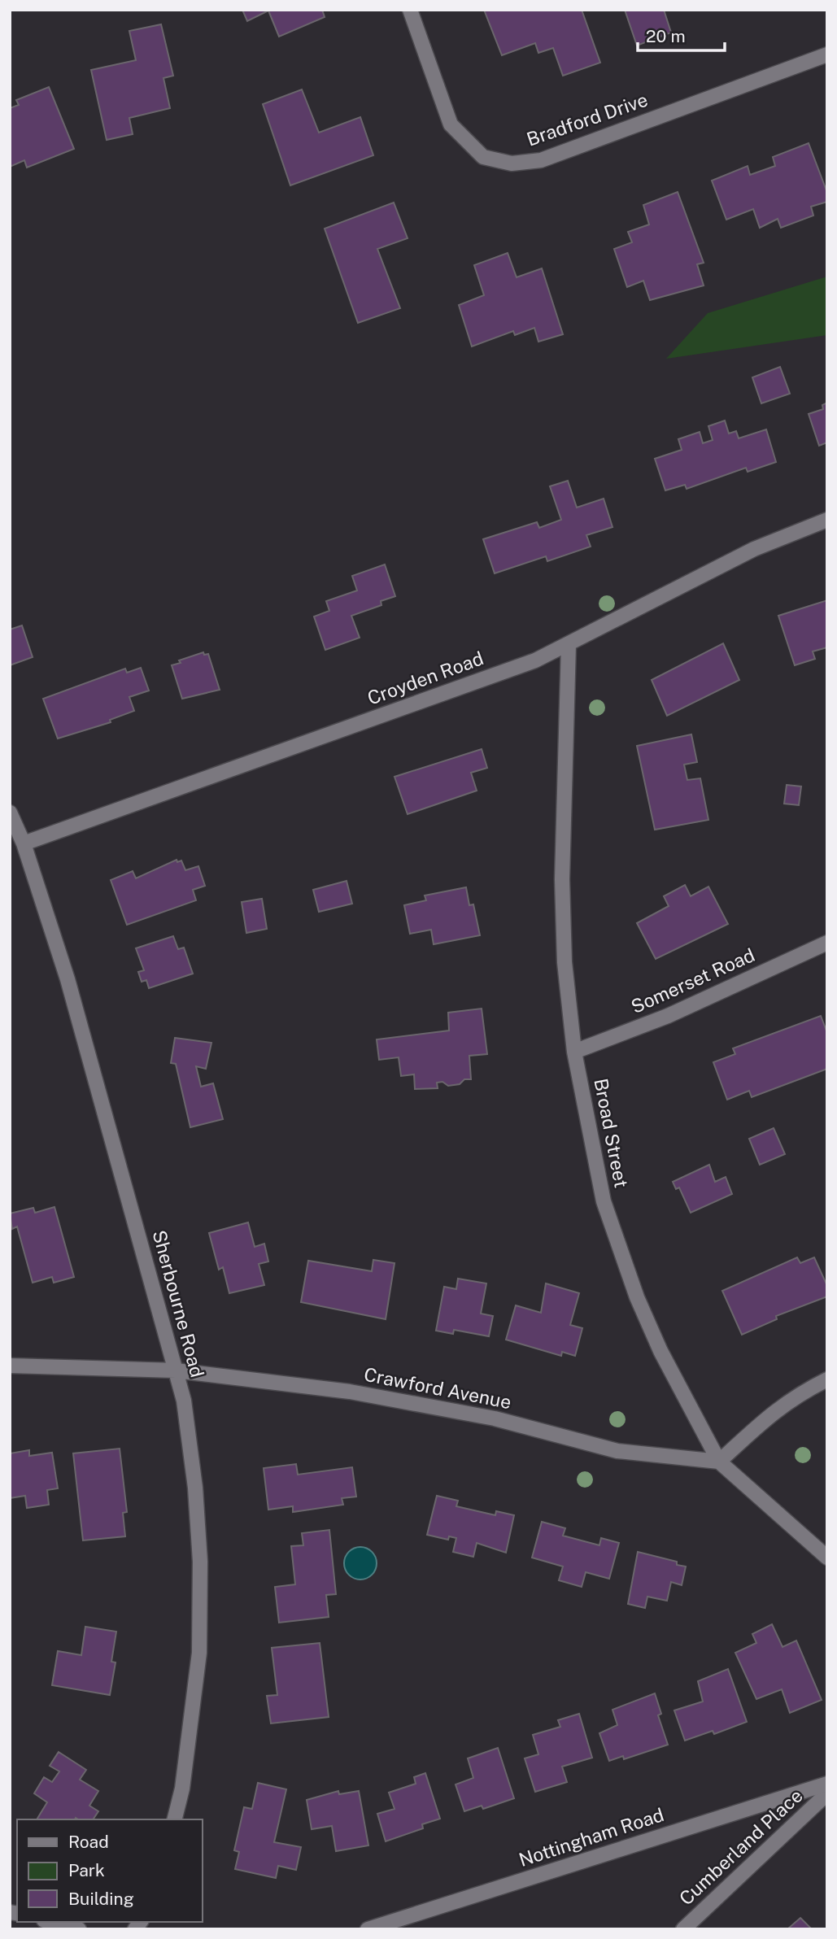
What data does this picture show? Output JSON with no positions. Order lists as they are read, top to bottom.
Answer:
{
  "streets": {
    "street": [
      "Bradford Drive",
      "Croyden Road",
      "Somerset Road",
      "Broad Street",
      "Sherbourne Road",
      "Crawford Avenue",
      "Nottingham Road",
      "Cumberland Place"
    ]
  },
  "crossings": [
    ["Croyden Road", "Broad Street"],
    ["Croyden Road", "Sherbourne Road"],
    ["Somerset Road", "Broad Street"],
    ["Broad Street", "Crawford Avenue"],
    ["Sherbourne Road", "Crawford Avenue"]
  ],
  "legend": ["Road", "Park", "Building"],
  "scale_bar": "20 m"
}
